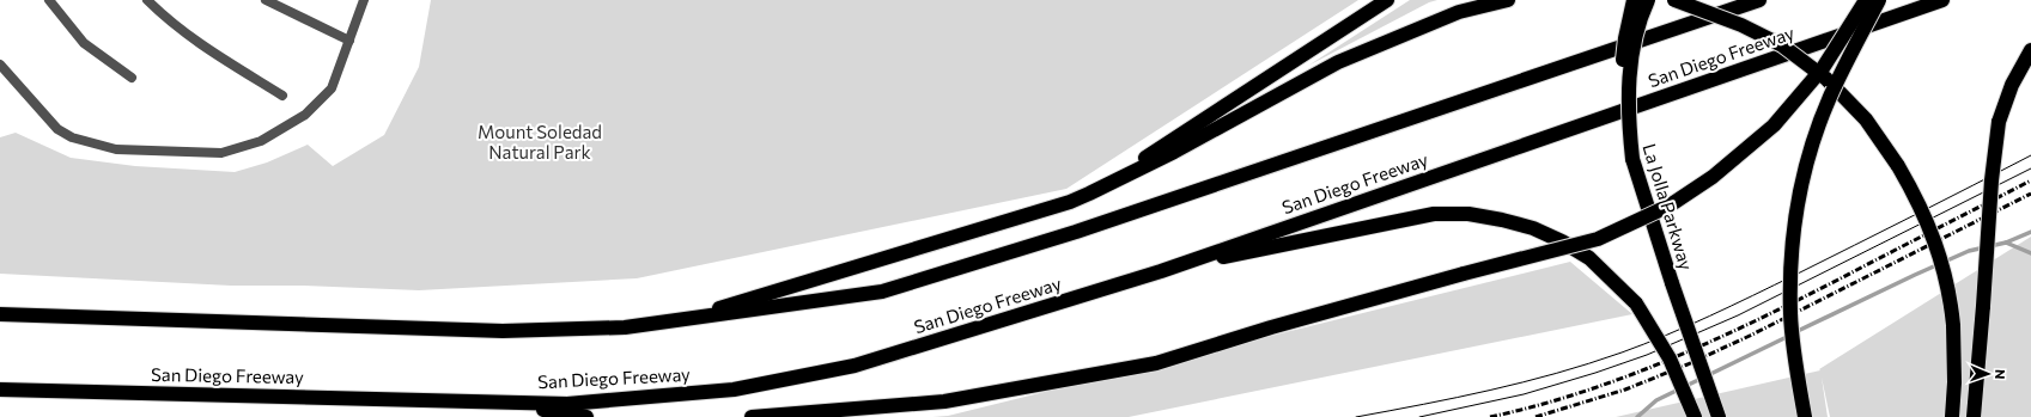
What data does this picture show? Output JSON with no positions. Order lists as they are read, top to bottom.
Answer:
{
  "streets": {
    "highway": ["San Diego Freeway", "La Jolla Parkway"]
  },
  "parks": ["Mount Soledad Natural Park"],
  "north": "right"
}
